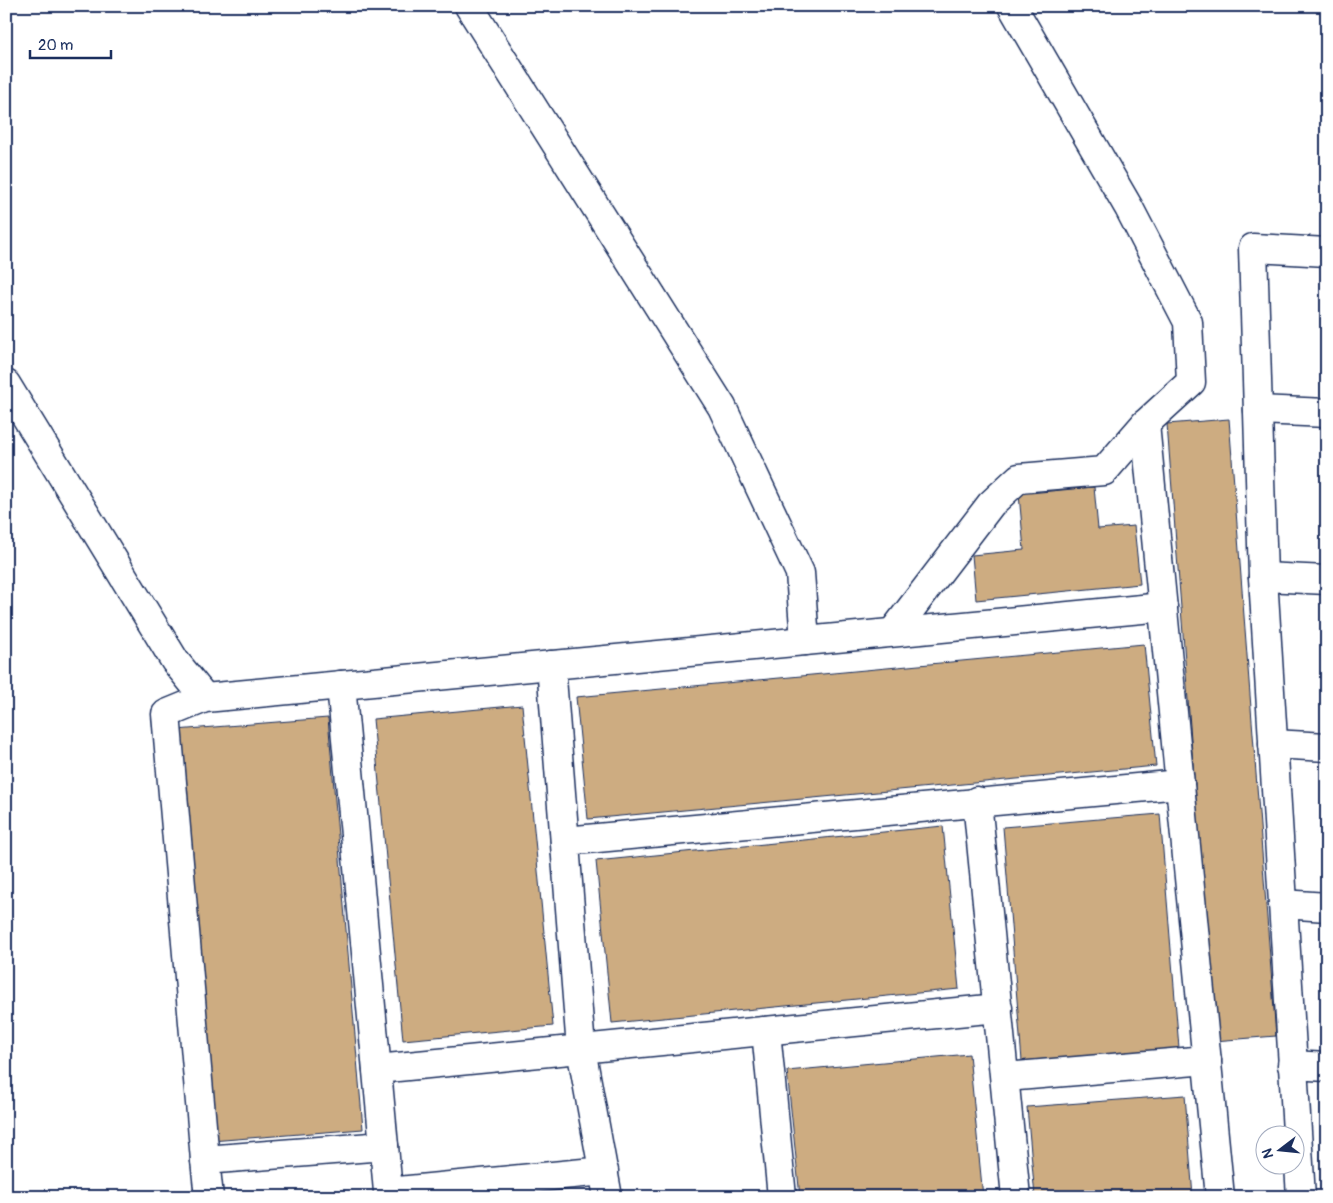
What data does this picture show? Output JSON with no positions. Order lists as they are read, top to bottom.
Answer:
{
  "scale_bar": "20 m",
  "north": "left"
}
